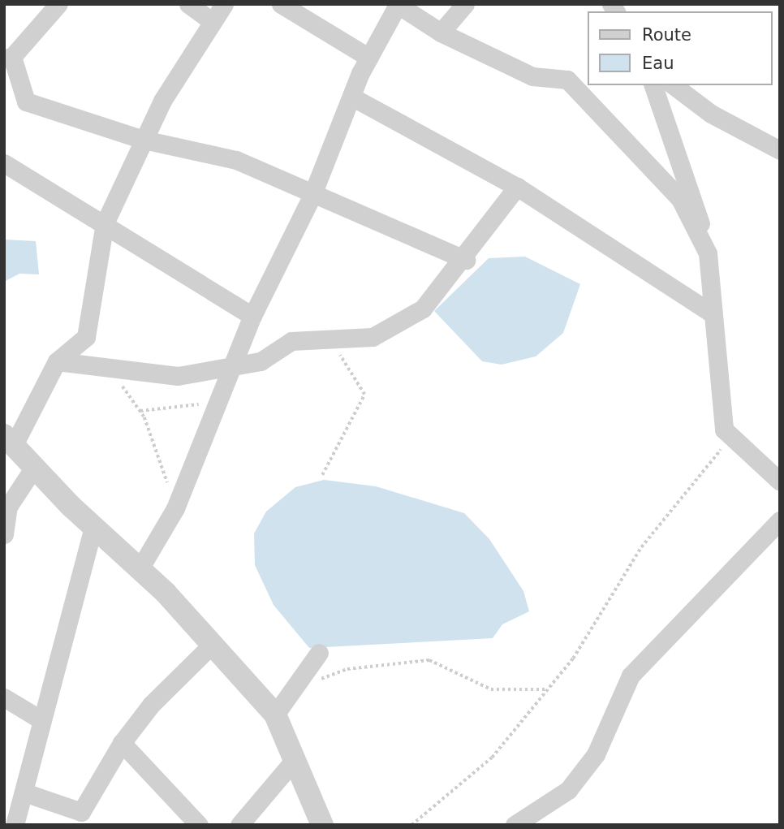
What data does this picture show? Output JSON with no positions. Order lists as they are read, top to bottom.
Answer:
{
  "legend": ["Route", "Eau"]
}
